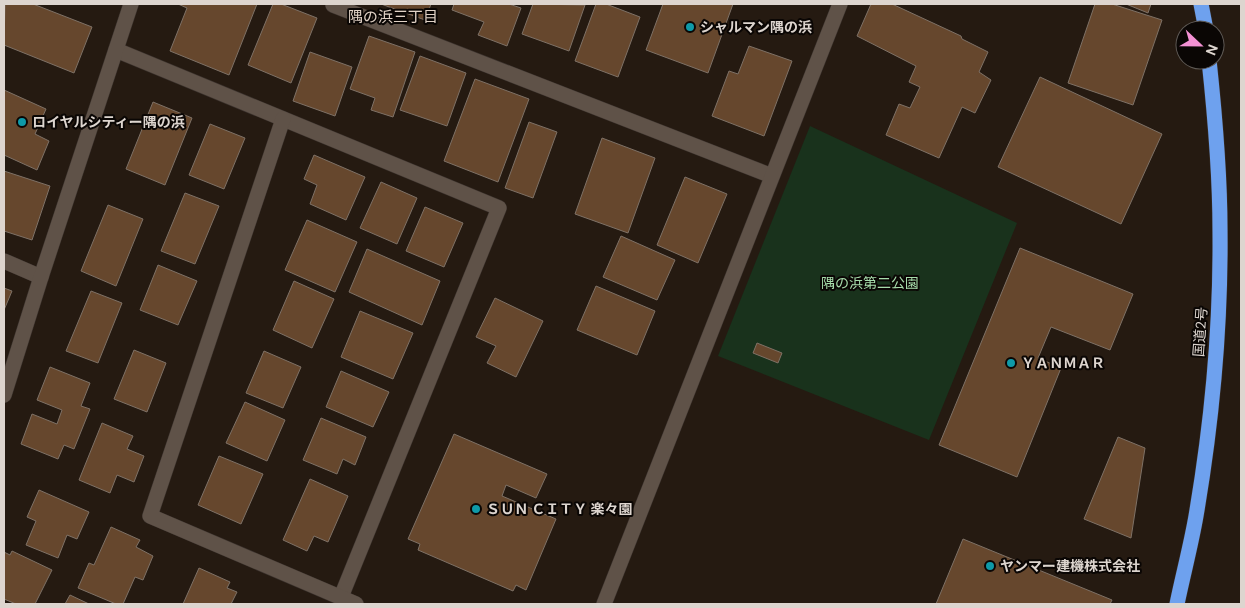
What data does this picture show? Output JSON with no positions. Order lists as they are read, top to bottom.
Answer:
{
  "streets": {
    "highway": ["国道2号"]
  },
  "districts": ["隅の浜三丁目"],
  "parks": ["隅の浜第二公園"],
  "places": [
    "シャルマン隅の浜",
    "ロイヤルシティー隅の浜",
    "ＹＡＮＭＡＲ",
    "ＳＵＮ ＣＩＴＹ 楽々園",
    "ヤンマー建機株式会社"
  ],
  "north": "right"
}
